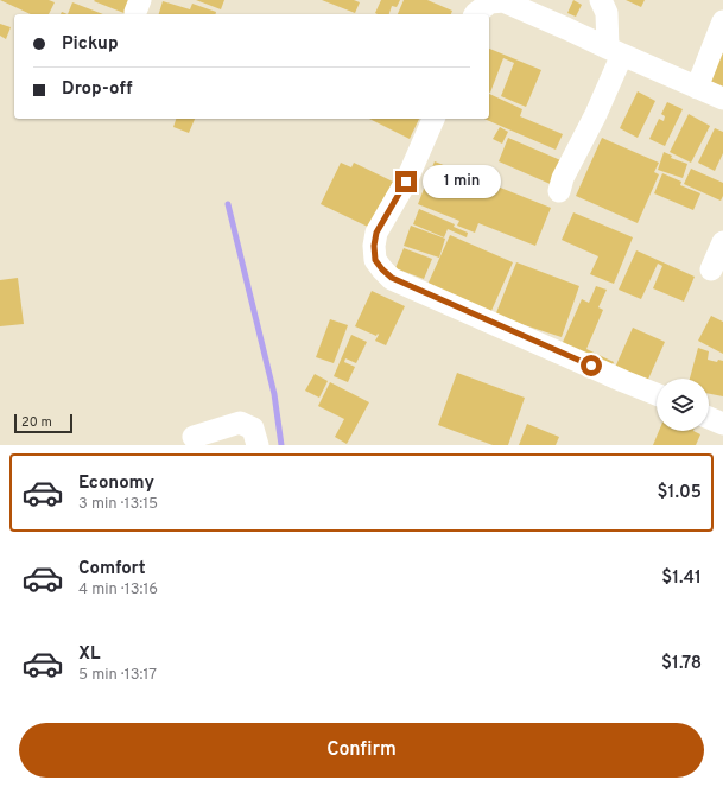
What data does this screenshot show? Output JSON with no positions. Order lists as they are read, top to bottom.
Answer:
{
  "scale_bar": "20 m",
  "page": {
    "banner": ["Pickup", "Drop-off"],
    "bubble": "1 min",
    "scale": "20 m",
    "list": [
      {
        "name": "Economy",
        "note": "3 min · 13:15",
        "value": "$1.05"
      },
      {
        "name": "Comfort",
        "note": "4 min · 13:16",
        "value": "$1.41"
      },
      {
        "name": "XL",
        "note": "5 min · 13:17",
        "value": "$1.78"
      }
    ],
    "buttons": "Confirm"
  }
}
